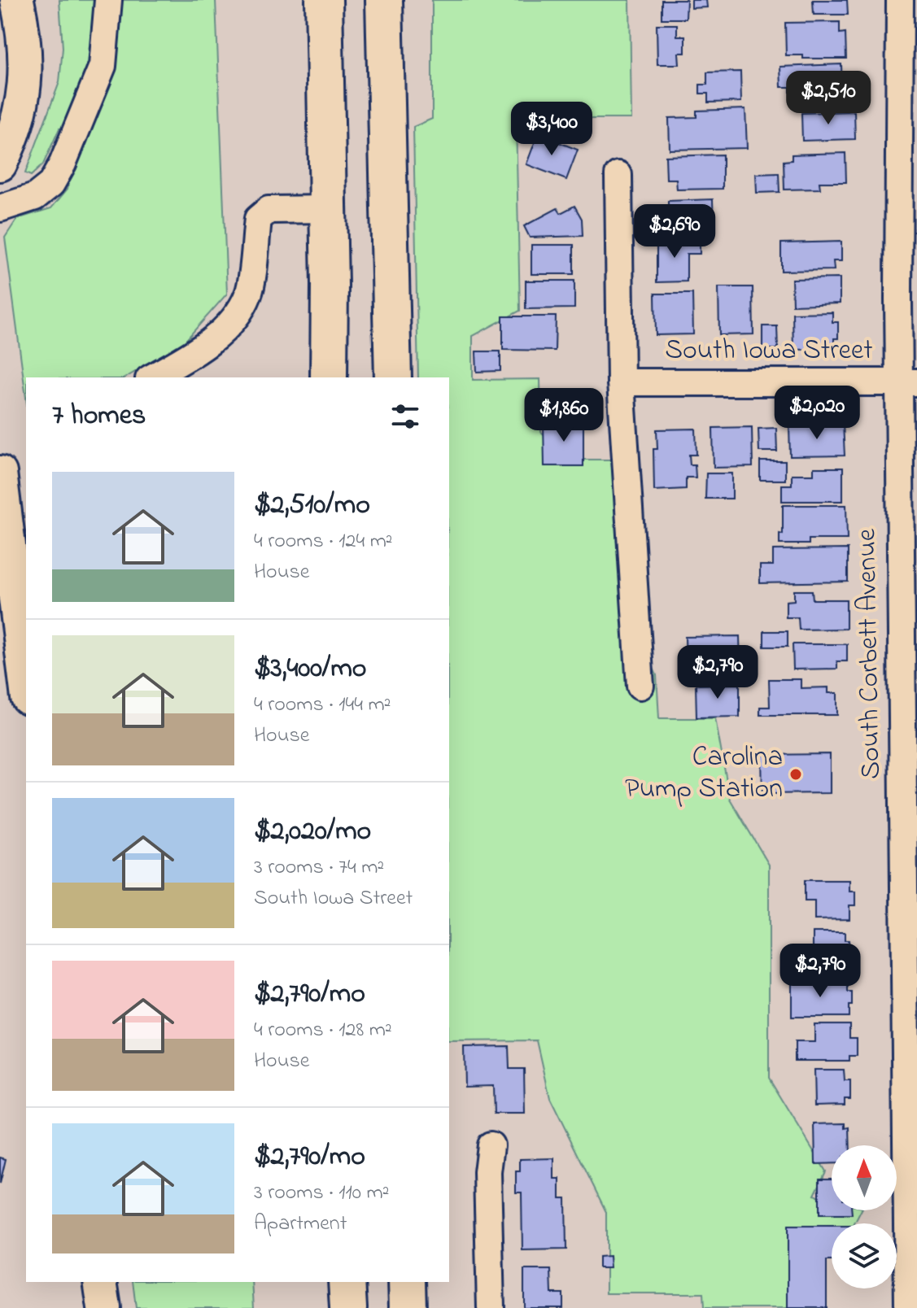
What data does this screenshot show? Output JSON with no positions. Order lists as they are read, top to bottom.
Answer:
{
  "streets": {
    "street": ["South Iowa Street", "South Corbett Avenue"]
  },
  "crossings": [
    ["South Iowa Street", "South Corbett Avenue"]
  ],
  "places": ["Carolina Pump Station"],
  "north": "top",
  "page": {
    "price": [
      "$2,510",
      "$3,400",
      "$2,690",
      "$2,020",
      "$1,860",
      "$2,790",
      "$2,790"
    ],
    "heading": "7 homes",
    "list": [
      {
        "name": "$2,510/mo",
        "note": "4 rooms · 124 m² · House"
      },
      {
        "name": "$3,400/mo",
        "note": "4 rooms · 144 m² · House"
      },
      {
        "name": "$2,020/mo",
        "note": "3 rooms · 74 m² · South Iowa Street"
      },
      {
        "name": "$2,790/mo",
        "note": "4 rooms · 128 m² · House"
      },
      {
        "name": "$2,790/mo",
        "note": "3 rooms · 110 m² · Apartment"
      }
    ]
  }
}
